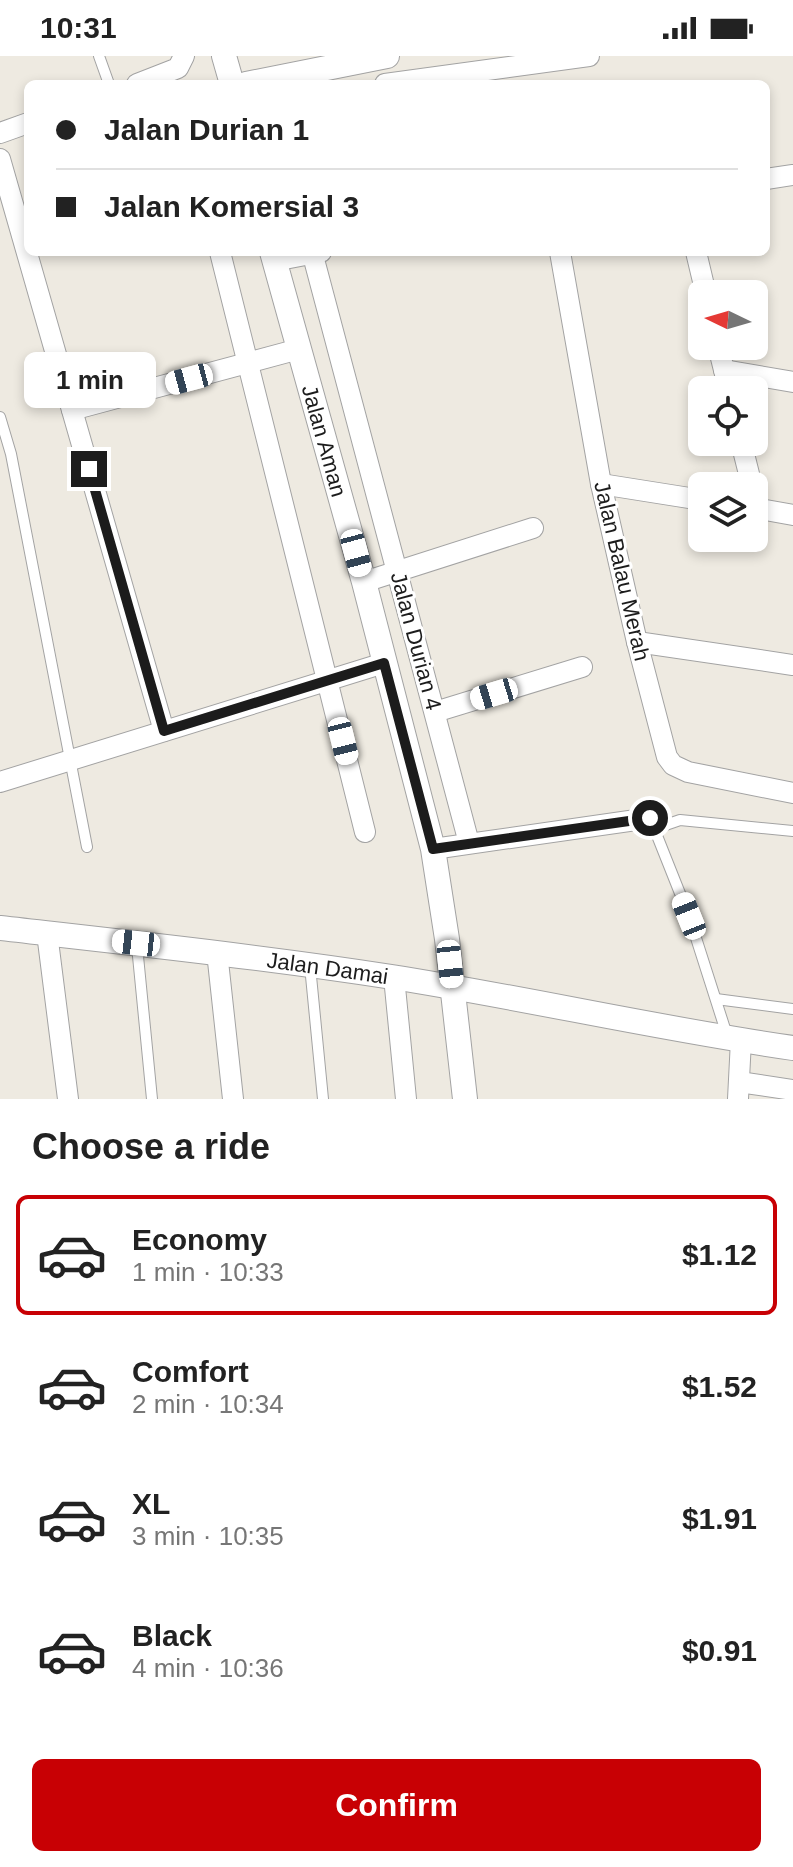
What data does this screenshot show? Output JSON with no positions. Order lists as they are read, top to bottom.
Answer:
{
  "streets": {
    "street": [
      "Jalan Aman",
      "Jalan Balau Merah",
      "Jalan Durian 4",
      "Jalan Damai"
    ]
  },
  "crossings": [
    ["Jalan Aman", "Jalan Damai"]
  ],
  "north": "left",
  "page": {
    "status": "10:31",
    "banner": ["Jalan Durian 1", "Jalan Komersial 3"],
    "bubble": "1 min",
    "heading": "Choose a ride",
    "list": [
      {
        "name": "Economy",
        "note": "1 min · 10:33",
        "value": "$1.12"
      },
      {
        "name": "Comfort",
        "note": "2 min · 10:34",
        "value": "$1.52"
      },
      {
        "name": "XL",
        "note": "3 min · 10:35",
        "value": "$1.91"
      },
      {
        "name": "Black",
        "note": "4 min · 10:36",
        "value": "$0.91"
      }
    ],
    "buttons": "Confirm"
  }
}
